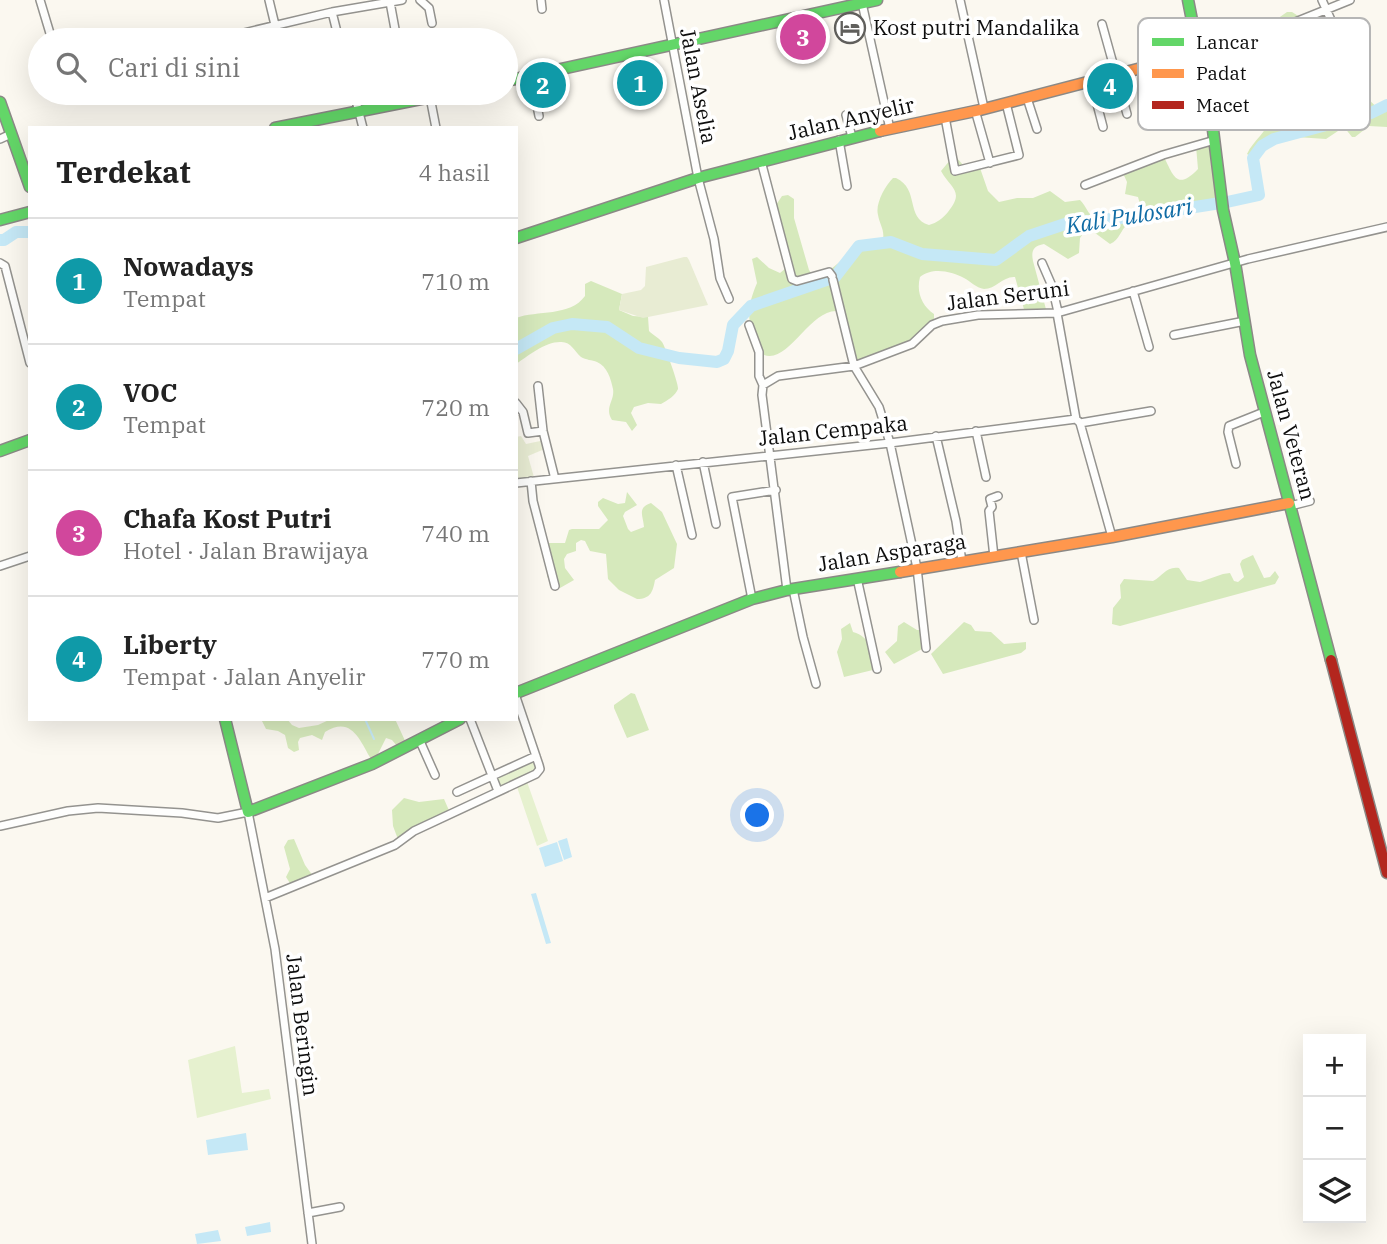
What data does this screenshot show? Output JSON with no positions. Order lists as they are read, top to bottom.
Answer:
{
  "streets": {
    "street": [
      "Jalan Aselia",
      "Jalan Anyelir",
      "Jalan Seruni",
      "Jalan Cempaka",
      "Jalan Veteran",
      "Jalan Asparaga",
      "Jalan Beringin"
    ]
  },
  "crossings": [
    ["Jalan Aselia", "Jalan Anyelir"],
    ["Jalan Seruni", "Jalan Veteran"],
    ["Jalan Veteran", "Jalan Asparaga"]
  ],
  "water": ["Kali Pulosari"],
  "places": {
    "hotel": ["Kost putri Mandalika"]
  },
  "legend": ["Lancar", "Padat", "Macet"],
  "page": {
    "pins": [
      "3",
      "1",
      "2",
      "4"
    ],
    "search": "Cari di sini",
    "heading": ["Terdekat", "4 hasil"],
    "list": [
      {
        "mark": "1",
        "name": "Nowadays",
        "note": "Tempat",
        "value": "710 m"
      },
      {
        "mark": "2",
        "name": "VOC",
        "note": "Tempat",
        "value": "720 m"
      },
      {
        "mark": "3",
        "name": "Chafa Kost Putri",
        "note": "Hotel · Jalan Brawijaya",
        "value": "740 m"
      },
      {
        "mark": "4",
        "name": "Liberty",
        "note": "Tempat · Jalan Anyelir",
        "value": "770 m"
      }
    ],
    "map_buttons": ["+", "−"]
  }
}
